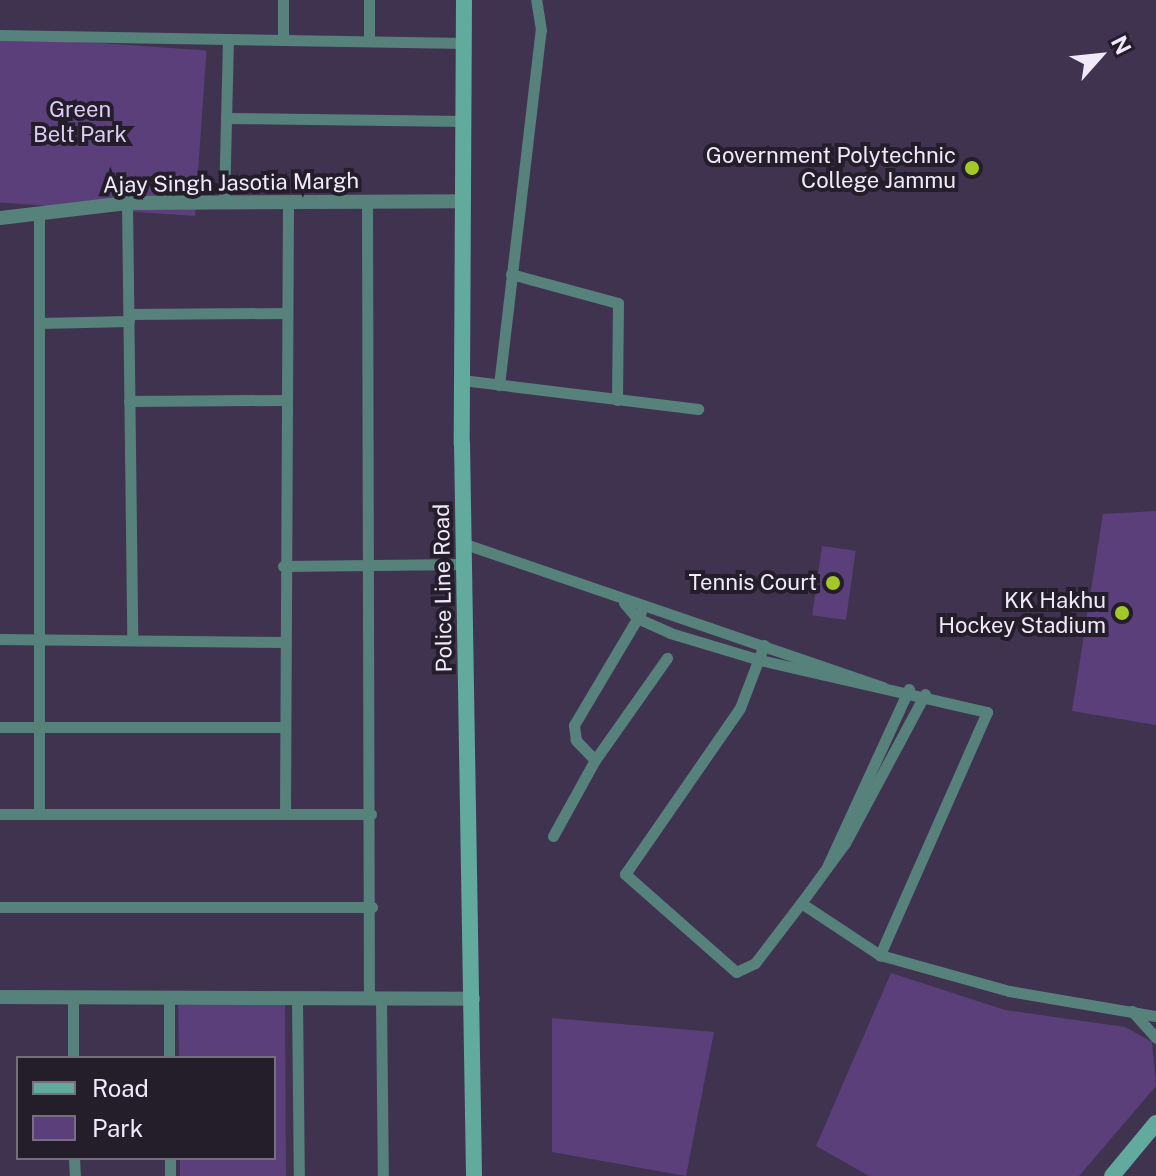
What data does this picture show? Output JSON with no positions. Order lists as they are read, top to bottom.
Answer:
{
  "streets": {
    "main road": ["Police Line Road"],
    "street": ["Ajay Singh Jasotia Margh"]
  },
  "crossings": [
    ["Ajay Singh Jasotia Margh", "Police Line Road"]
  ],
  "parks": ["Green Belt Park"],
  "places": ["Government Polytechnic College Jammu", "Tennis Court", "KK Hakhu Hockey Stadium"],
  "legend": ["Road", "Park"],
  "north": "top right"
}
